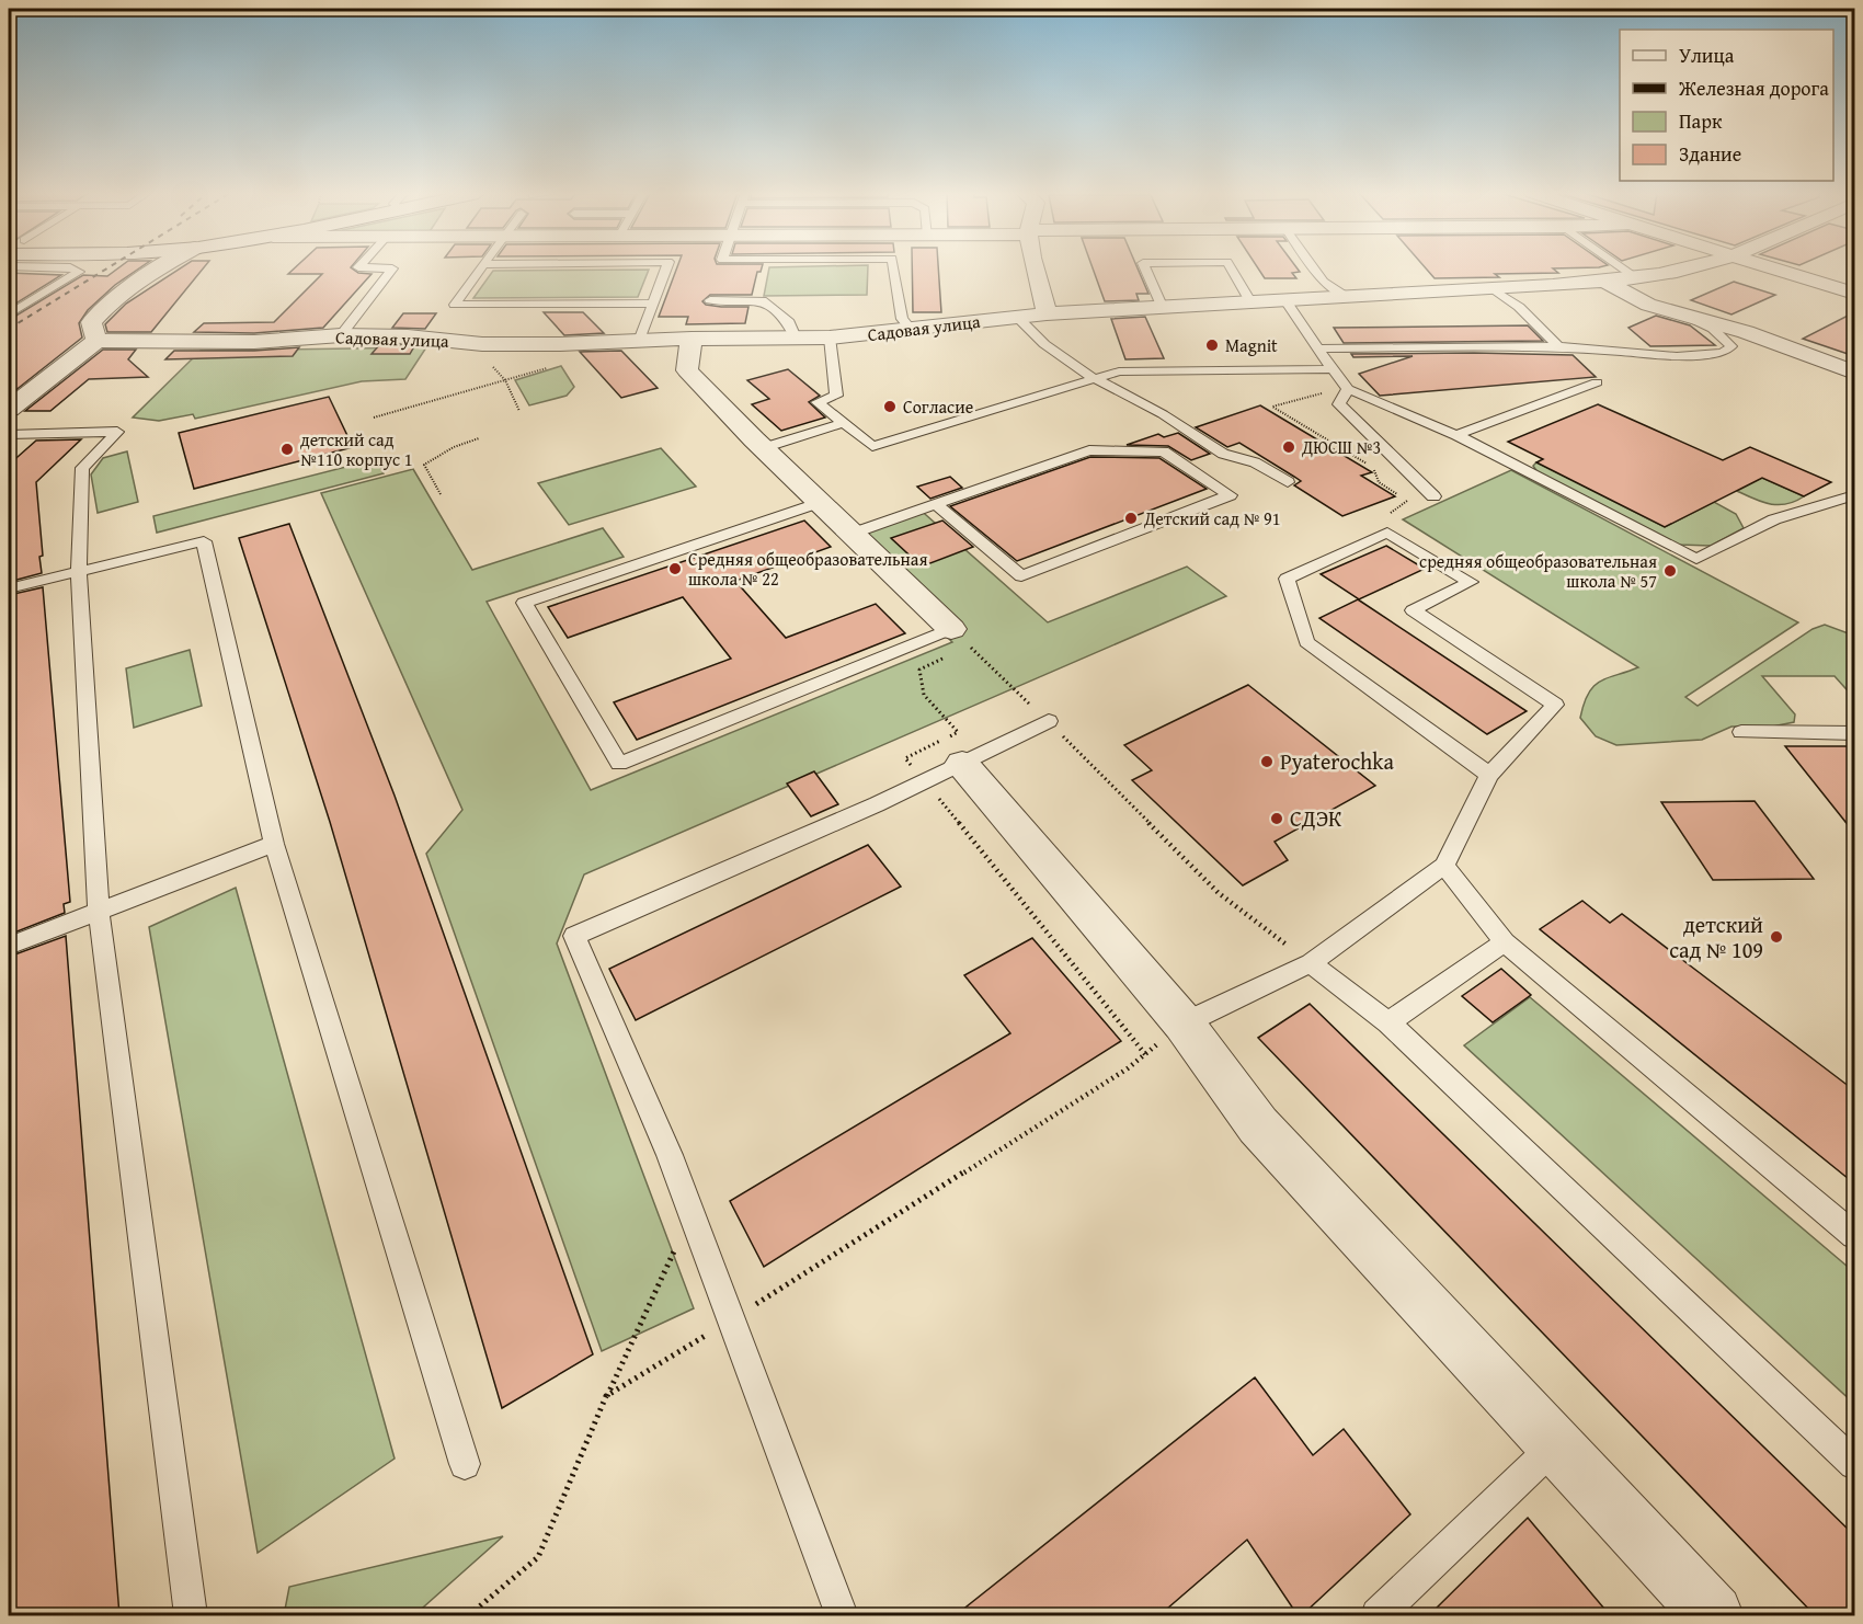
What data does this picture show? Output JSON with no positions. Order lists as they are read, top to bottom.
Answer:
{
  "streets": {
    "street": ["Садовая улица"]
  },
  "places": [
    "Magnit",
    "Согласие",
    "ДЮСШ №3",
    "детский сад №110 корпус 1",
    "Детский сад № 91",
    "Средняя общеобразовательная школа № 22",
    "средняя общеобразовательная школа № 57",
    "Pyaterochka",
    "СДЭК",
    "детский сад № 109"
  ],
  "legend": [
    "Улица",
    "Железная дорога",
    "Парк",
    "Здание"
  ]
}
